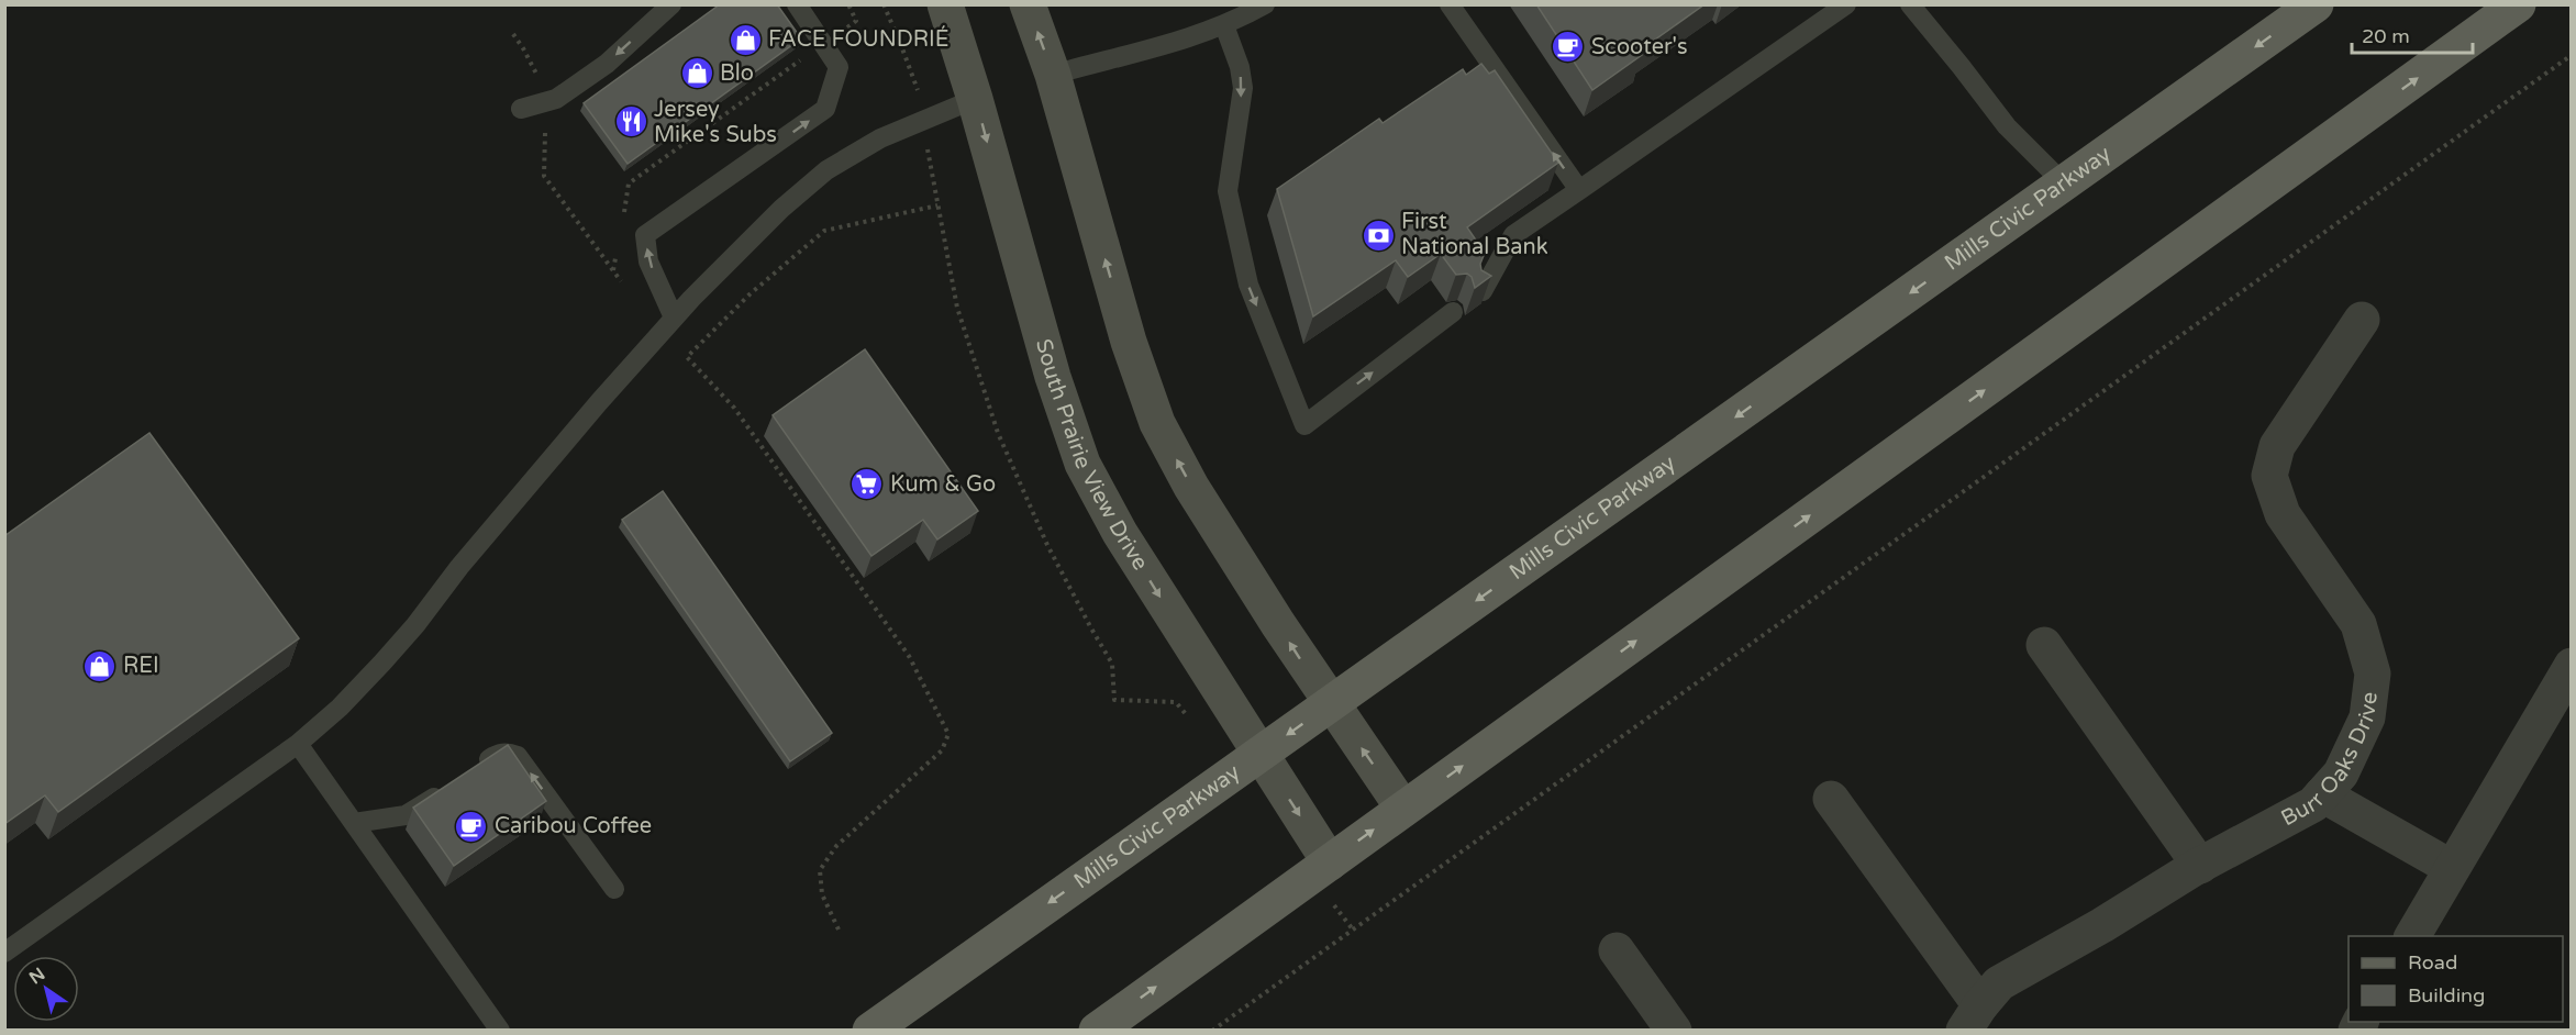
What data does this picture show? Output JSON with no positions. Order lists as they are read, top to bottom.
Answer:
{
  "streets": {
    "main road": ["Mills Civic Parkway"],
    "street": ["South Prairie View Drive", "Burr Oaks Drive"]
  },
  "crossings": [
    ["Mills Civic Parkway", "South Prairie View Drive"]
  ],
  "places": {
    "shop": ["FACE FOUNDRIÉ", "Blo", "REI"],
    "cafe": ["Scooter's", "Caribou Coffee"],
    "restaurant": ["Jersey Mike's Subs"],
    "bank": ["First National Bank"],
    "supermarket": ["Kum & Go"]
  },
  "legend": ["Road", "Building"],
  "scale_bar": "20 m",
  "north": "top left"
}
